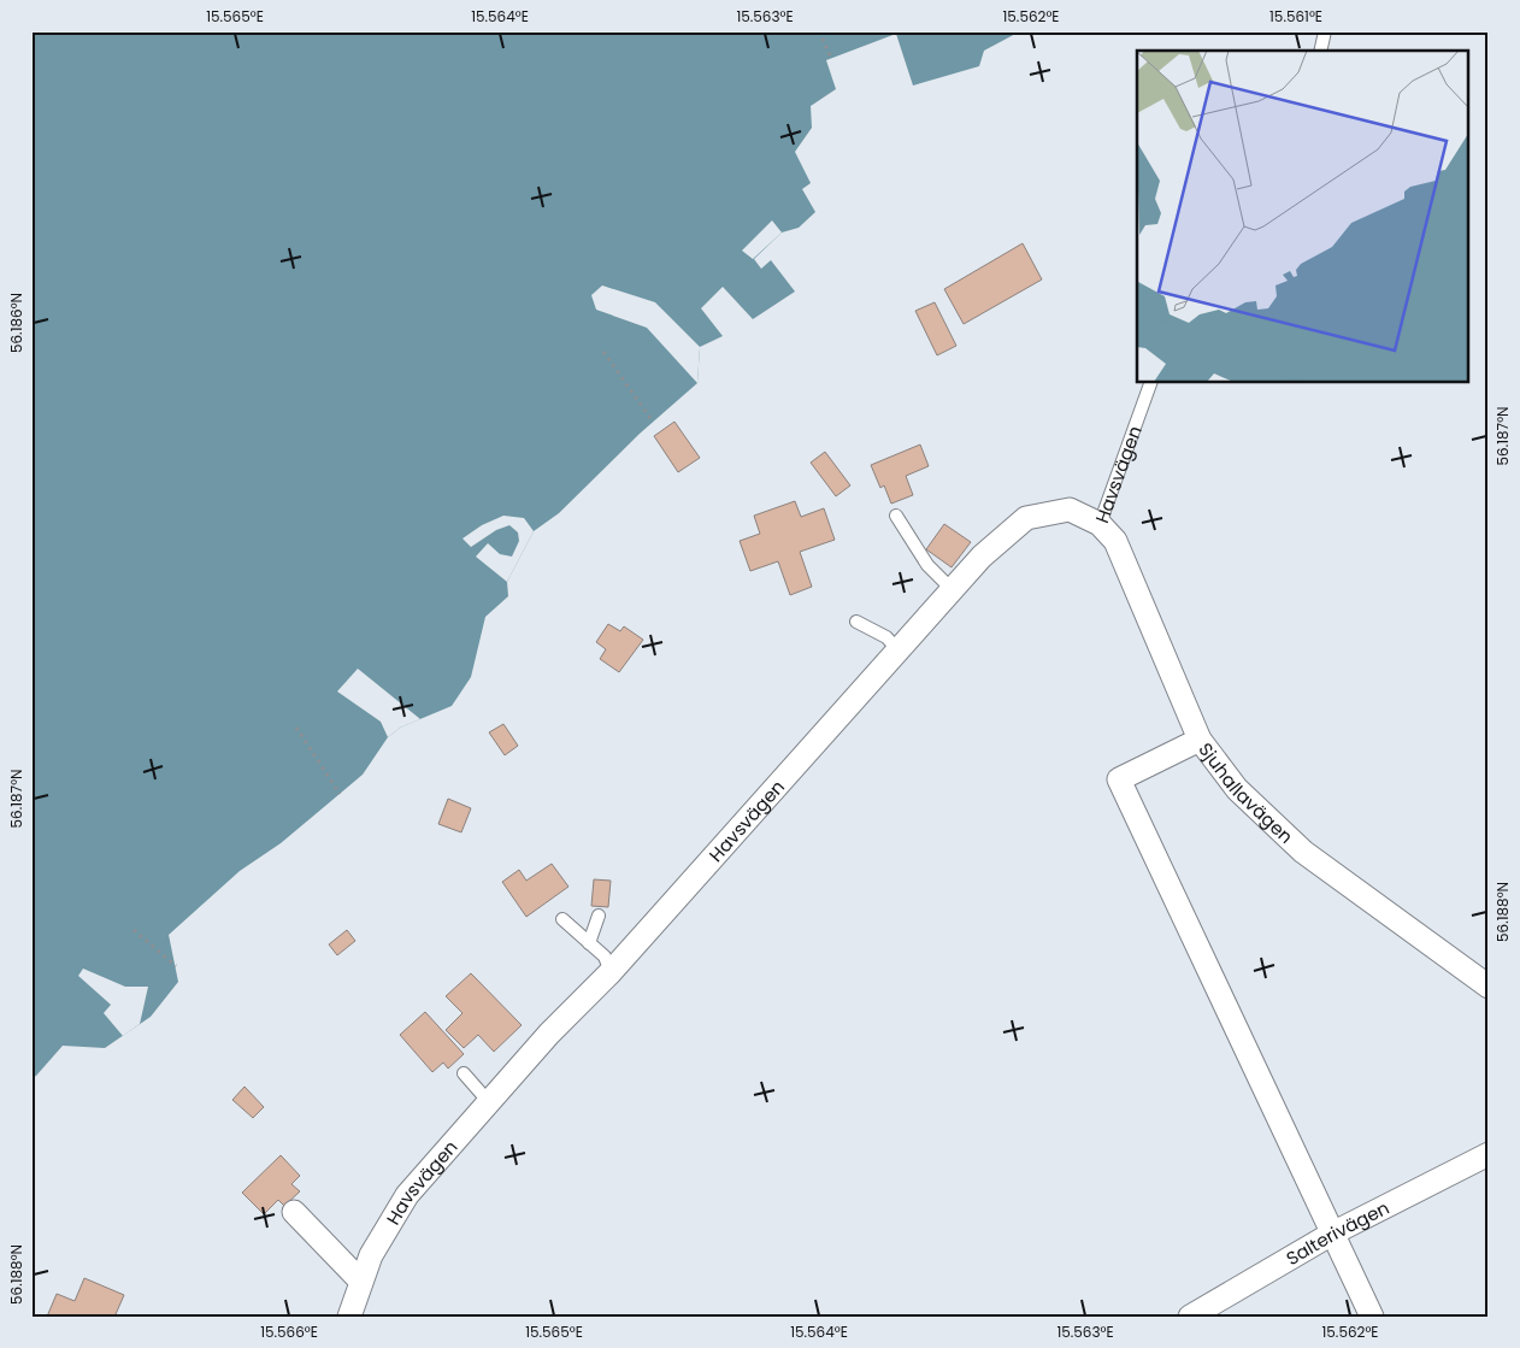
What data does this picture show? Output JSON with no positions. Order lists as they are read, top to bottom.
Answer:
{
  "streets": {
    "street": ["Havsvägen", "Sjuhallavägen", "Salterivägen"]
  },
  "crossings": [
    ["Havsvägen", "Sjuhallavägen"]
  ],
  "coordinates": [
    "15.565°E",
    "15.564°E",
    "15.563°E",
    "15.562°E",
    "15.561°E",
    "56.186°N",
    "56.187°N",
    "56.188°N",
    "15.566°E"
  ]
}
